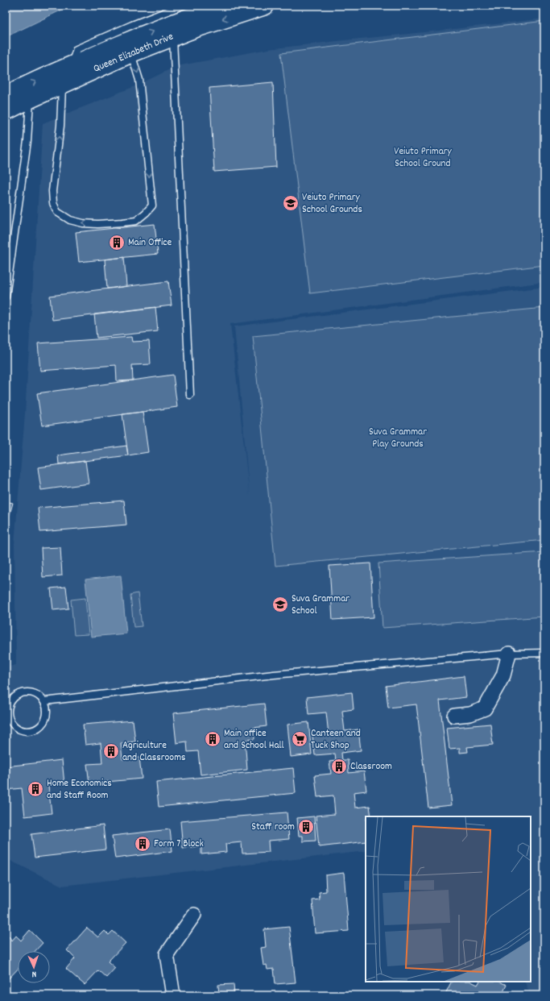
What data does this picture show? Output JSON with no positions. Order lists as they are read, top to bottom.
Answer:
{
  "streets": {
    "main road": ["Queen Elizabeth Drive"]
  },
  "parks": ["Veiuto Primary School Ground", "Suva Grammar Play Grounds"],
  "places": {
    "school or university": ["Veiuto Primary School Grounds", "Suva Grammar School"],
    "building": [
      "Main Office",
      "Main office and School Hall",
      "Agriculture and Classrooms",
      "Classroom",
      "Home Economics and Staff Room",
      "Staff room",
      "Form 7 Block"
    ],
    "supermarket": ["Canteen and Tuck Shop"]
  },
  "north": "bottom"
}
